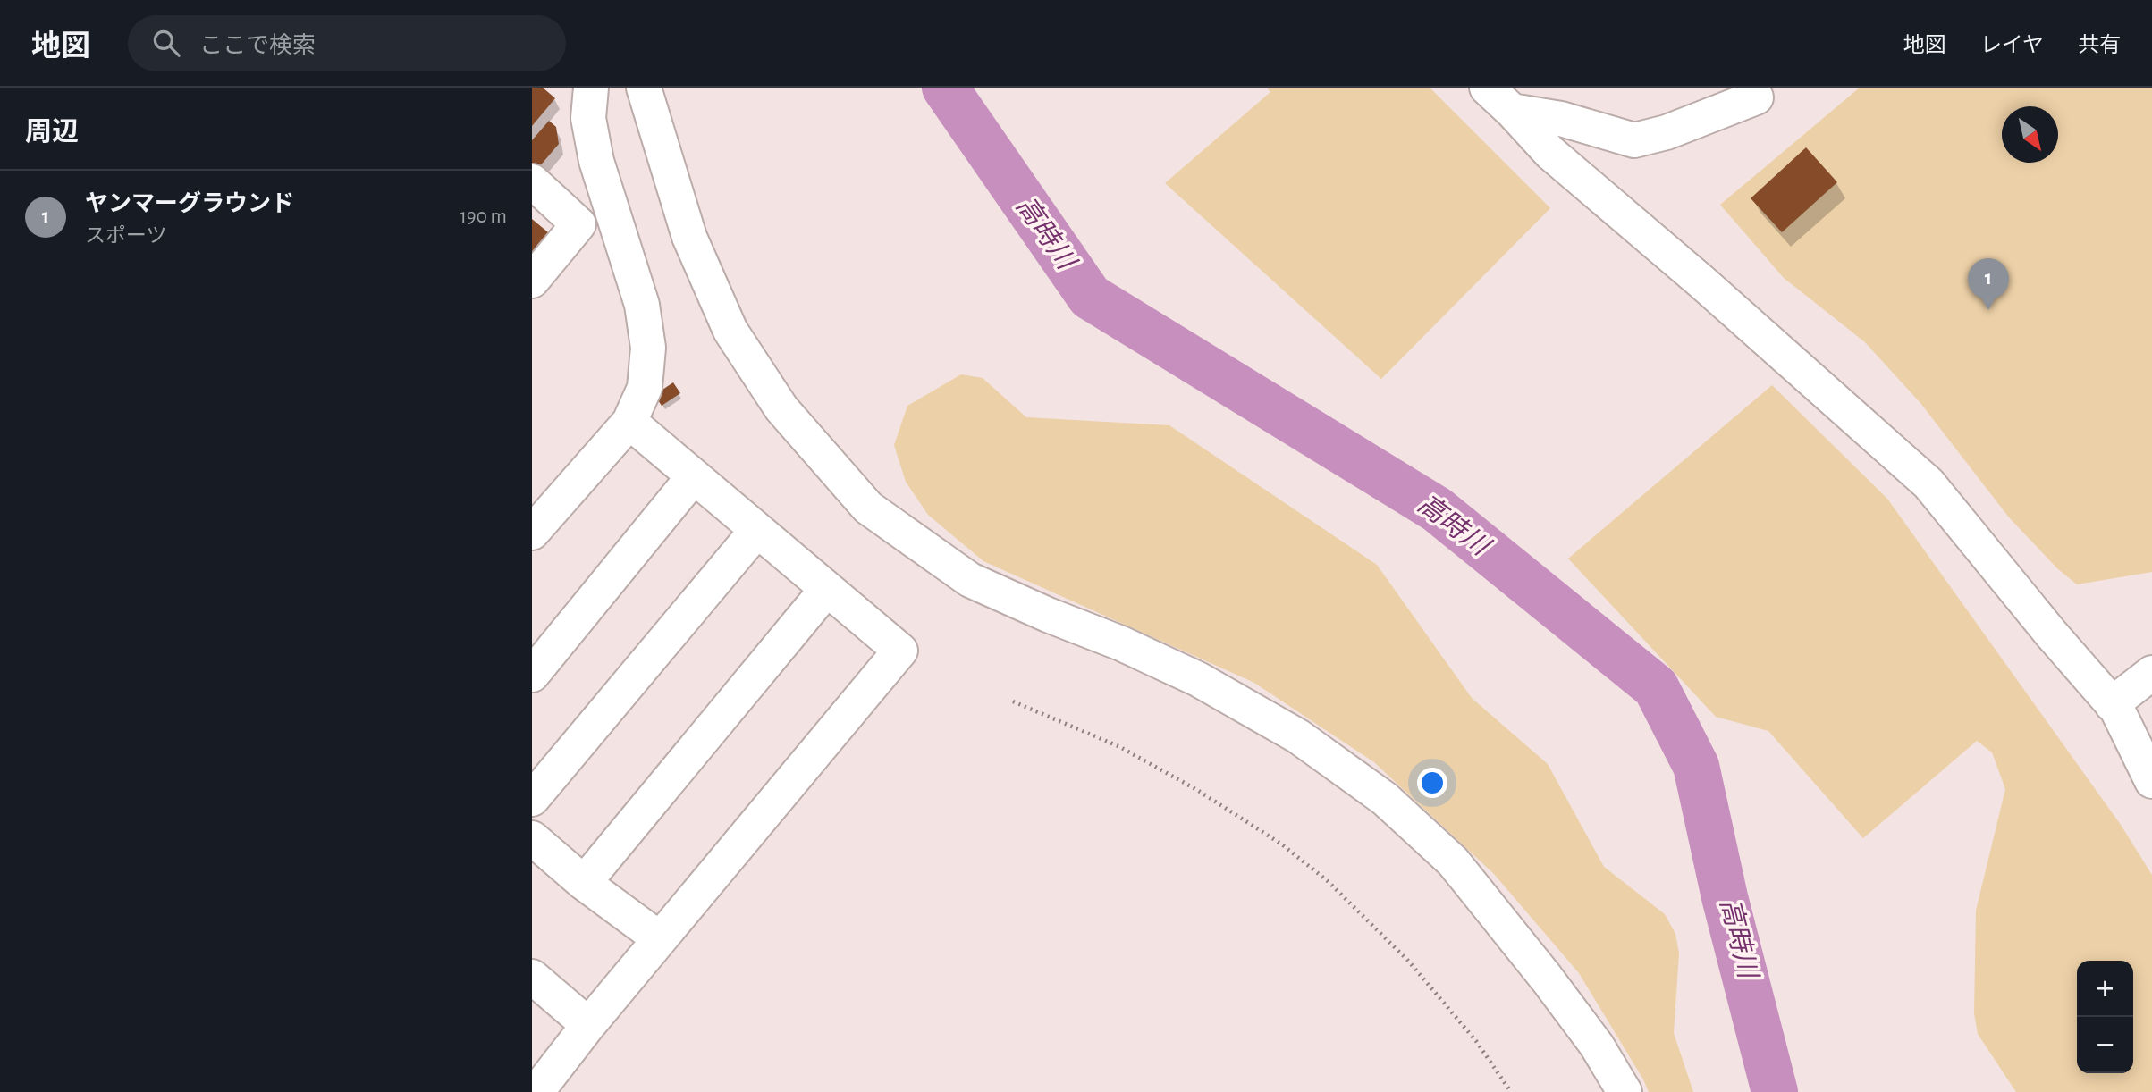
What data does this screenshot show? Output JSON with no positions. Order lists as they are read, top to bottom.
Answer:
{
  "water": ["高時川"],
  "north": "bottom right",
  "page": {
    "header": "地図",
    "search": "ここで検索",
    "nav": ["地図", "レイヤ", "共有"],
    "heading": "周辺",
    "list": [
      {
        "mark": "1",
        "name": "ヤンマーグラウンド",
        "note": "スポーツ",
        "value": "190 m"
      }
    ],
    "pins": "1",
    "map_buttons": ["+", "−"]
  }
}
